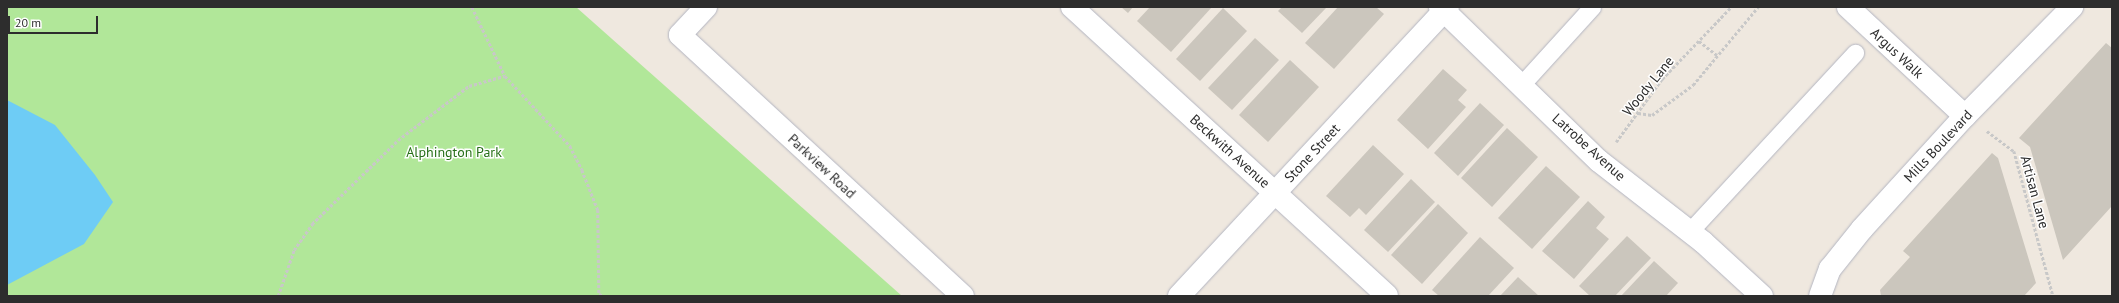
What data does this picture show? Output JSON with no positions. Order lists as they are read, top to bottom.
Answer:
{
  "streets": {
    "street": [
      "Argus Walk",
      "Mills Boulevard",
      "Latrobe Avenue",
      "Beckwith Avenue",
      "Stone Street",
      "Parkview Road"
    ],
    "path": ["Woody Lane", "Artisan Lane"]
  },
  "crossings": [
    ["Argus Walk", "Mills Boulevard"],
    ["Argus Walk", "Artisan Lane"],
    ["Woody Lane", "Latrobe Avenue"],
    ["Mills Boulevard", "Artisan Lane"],
    ["Latrobe Avenue", "Stone Street"],
    ["Beckwith Avenue", "Stone Street"]
  ],
  "parks": ["Alphington Park"],
  "scale_bar": "20 m"
}
